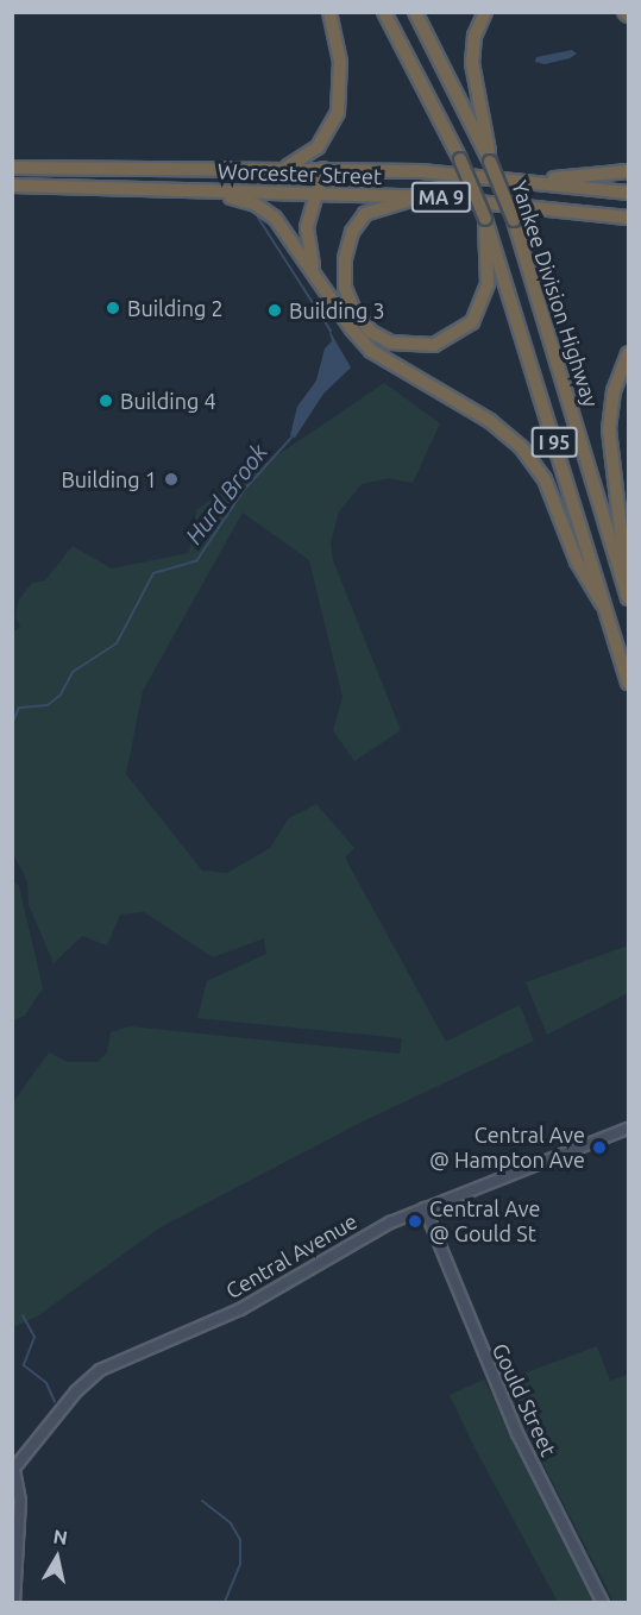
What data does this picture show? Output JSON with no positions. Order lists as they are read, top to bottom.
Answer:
{
  "streets": {
    "highway": [
      "Worcester Street",
      "MA 9",
      "Yankee Division Highway",
      "I 95"
    ],
    "main road": ["Central Avenue", "Gould Street"]
  },
  "crossings": [
    ["Central Avenue", "Gould Street"]
  ],
  "water": ["Hurd Brook"],
  "places": [
    "Building 2",
    "Building 3",
    "Building 4",
    "Building 1",
    "Central Ave @ Hampton Ave",
    "Central Ave @ Gould St"
  ],
  "north": "top"
}
